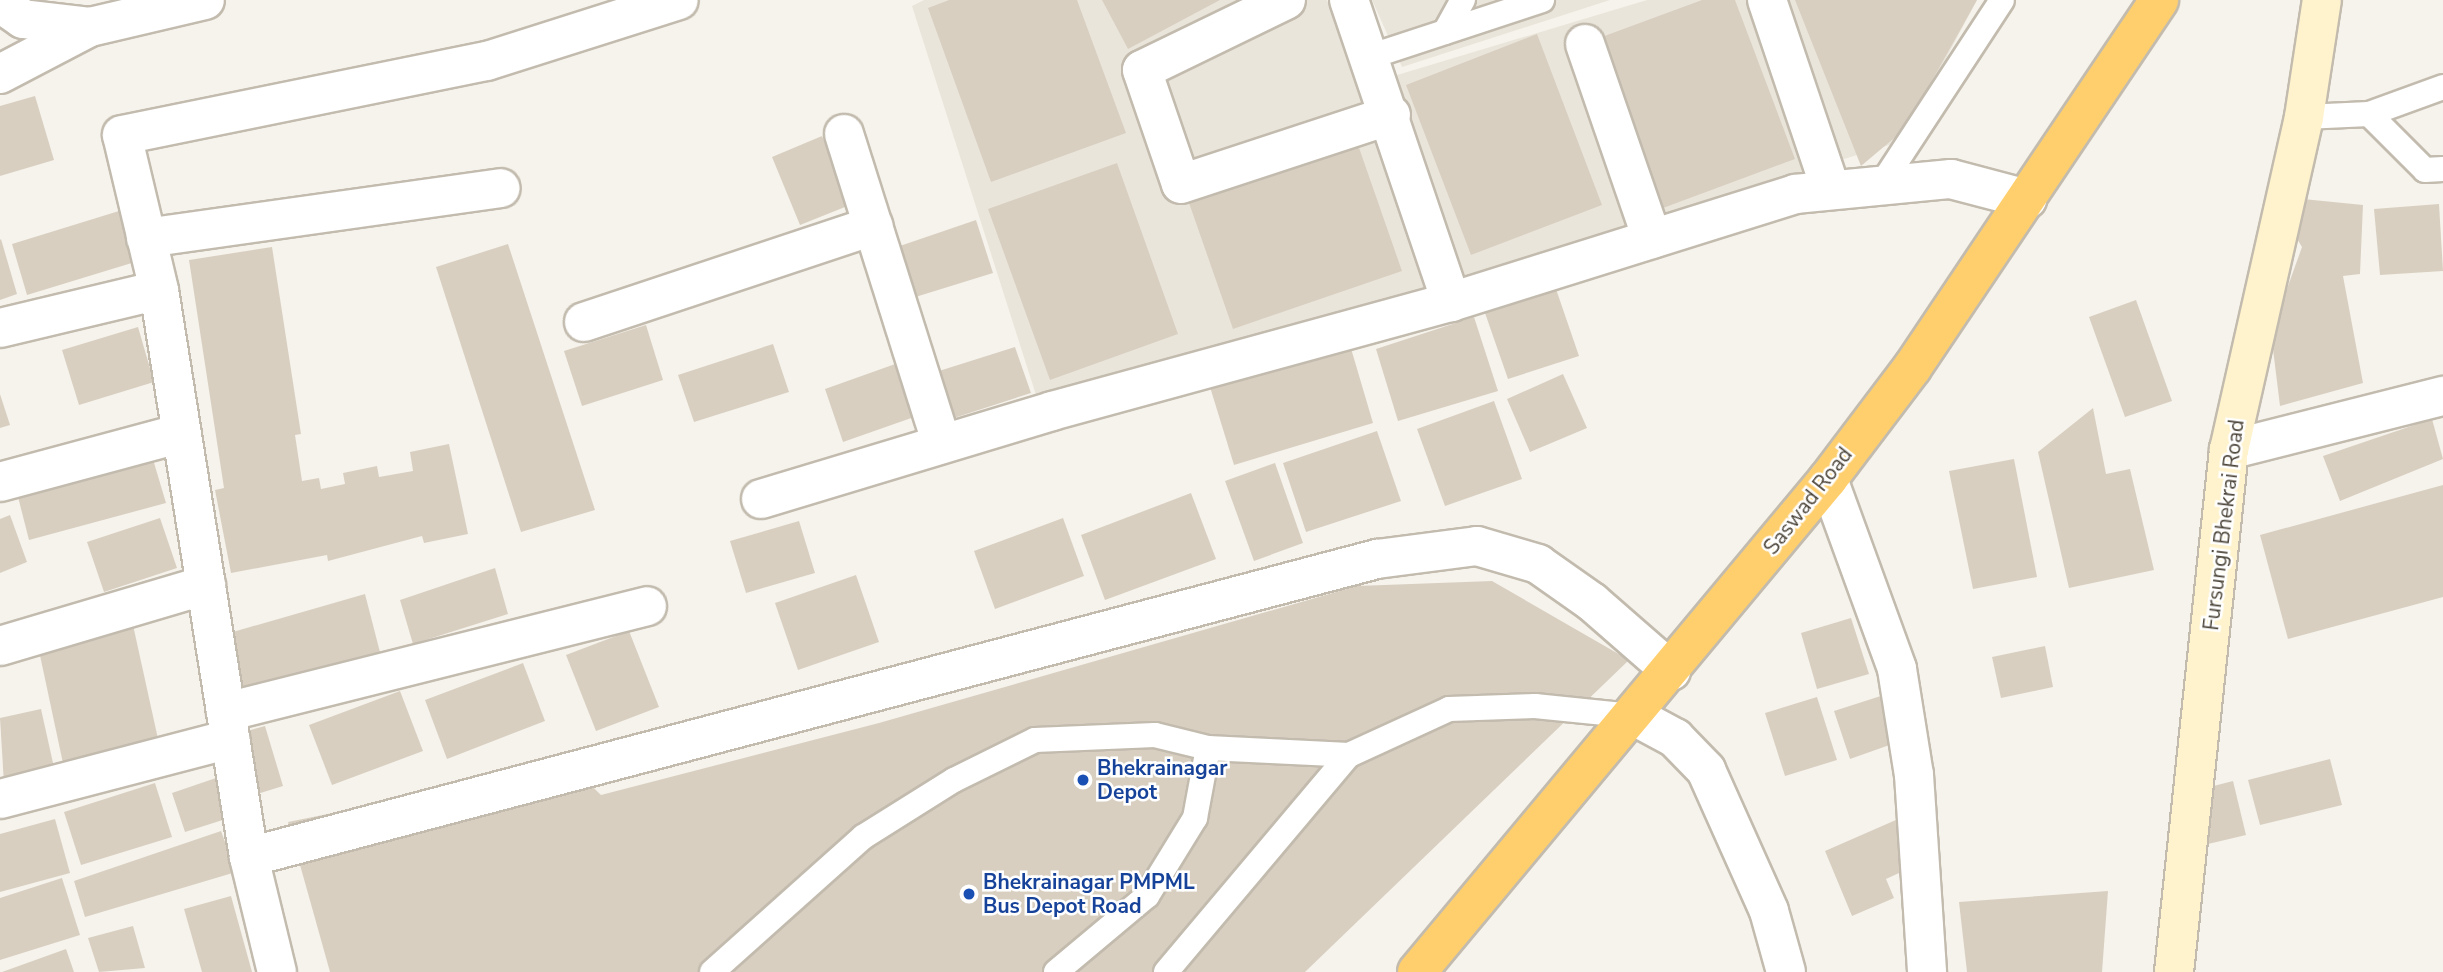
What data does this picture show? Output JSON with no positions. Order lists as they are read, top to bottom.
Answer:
{
  "streets": {
    "highway": ["Saswad Road"],
    "street": ["Fursungi Bhekrai Road"]
  },
  "places": ["Bhekrainagar Depot", "Bhekrainagar PMPML Bus Depot Road"]
}
